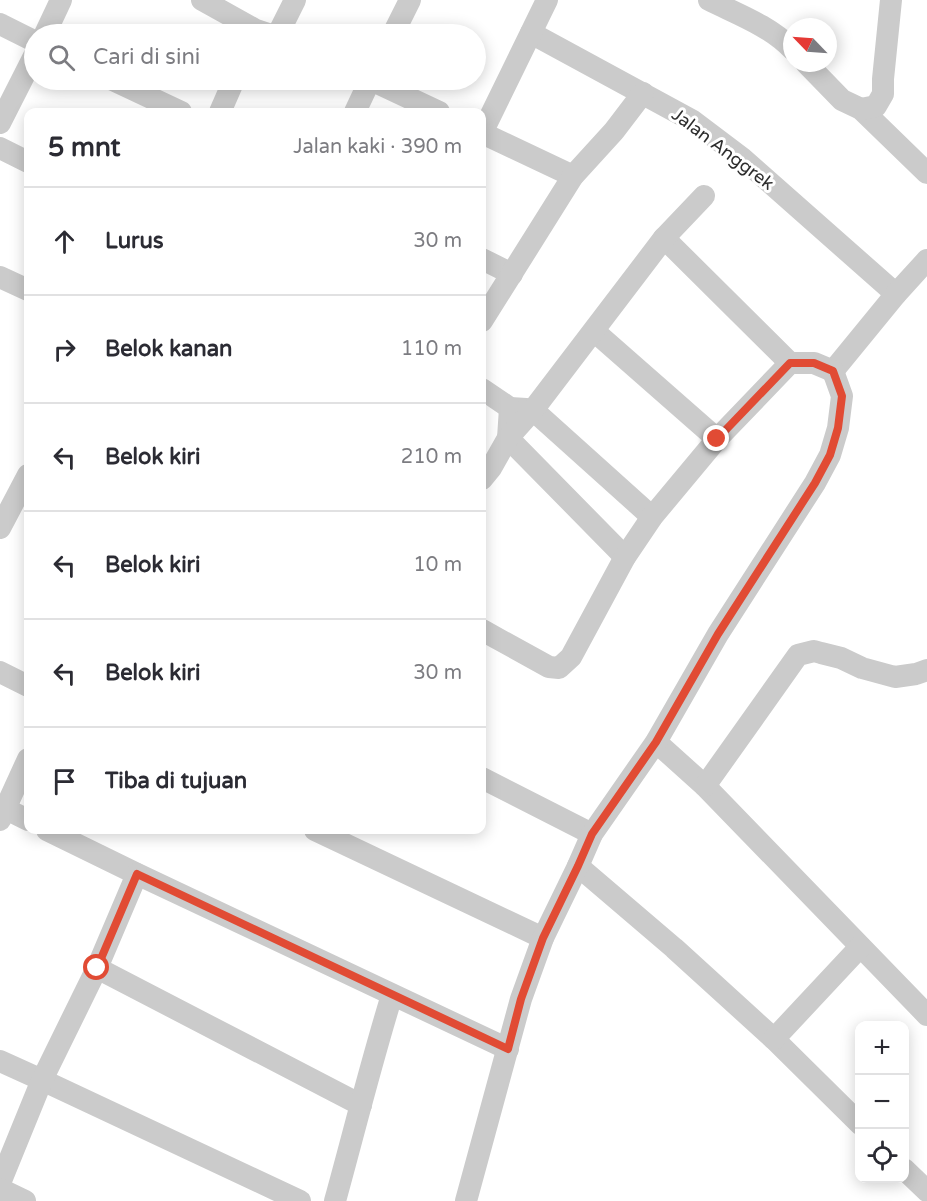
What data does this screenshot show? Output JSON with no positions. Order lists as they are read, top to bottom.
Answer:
{
  "streets": {
    "street": ["Jalan Anggrek"]
  },
  "north": "top left",
  "page": {
    "search": "Cari di sini",
    "heading": ["5 mnt", "Jalan kaki · 390 m"],
    "list": [
      ["Lurus", "30 m"],
      ["Belok kanan", "110 m"],
      ["Belok kiri", "210 m"],
      ["Belok kiri", "10 m"],
      ["Belok kiri", "30 m"],
      "Tiba di tujuan"
    ],
    "map_buttons": ["+", "−"]
  }
}
